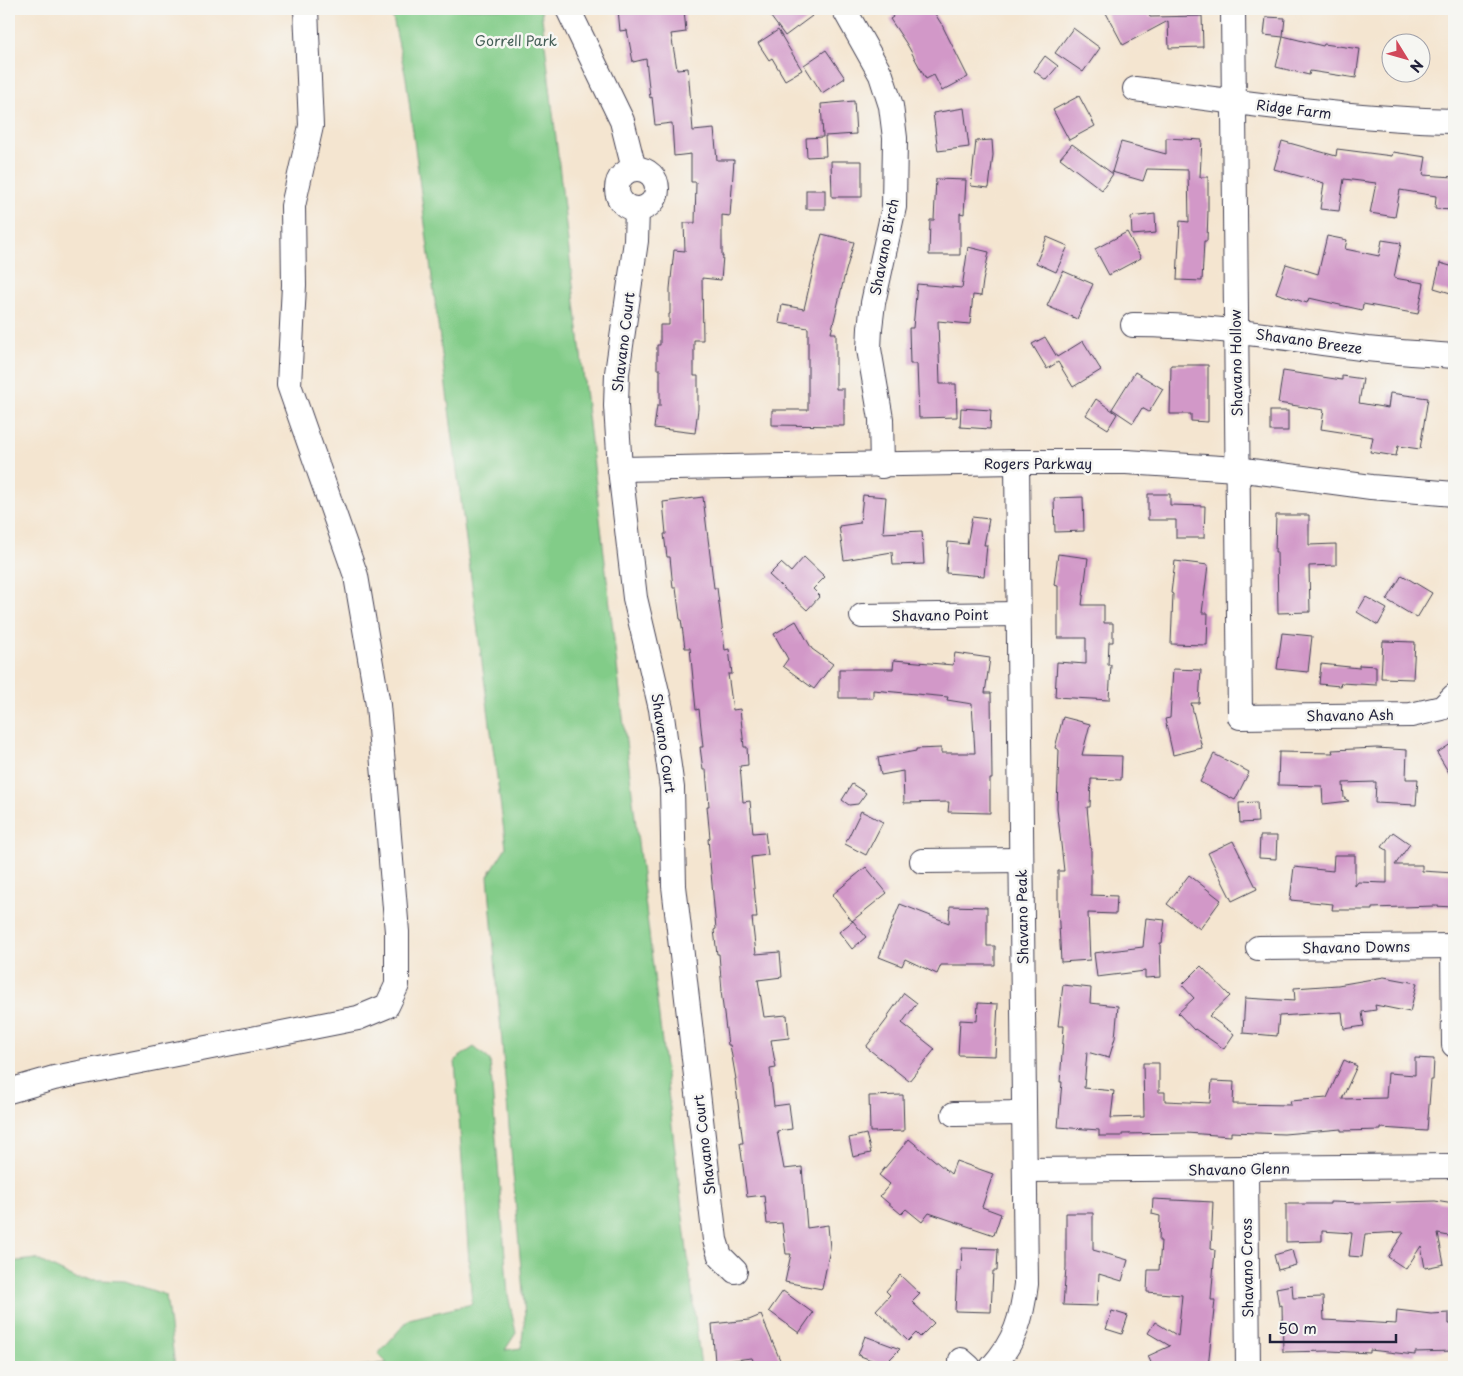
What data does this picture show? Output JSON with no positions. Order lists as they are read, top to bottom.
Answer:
{
  "streets": {
    "street": [
      "Ridge Farm",
      "Shavano Birch",
      "Shavano Breeze",
      "Shavano Court",
      "Shavano Hollow",
      "Rogers Parkway",
      "Shavano Point",
      "Shavano Ash",
      "Shavano Peak",
      "Shavano Downs",
      "Shavano Glenn",
      "Shavano Cross"
    ]
  },
  "crossings": [
    ["Ridge Farm", "Shavano Hollow"],
    ["Shavano Birch", "Rogers Parkway"],
    ["Shavano Breeze", "Shavano Hollow"],
    ["Shavano Court", "Rogers Parkway"],
    ["Shavano Hollow", "Rogers Parkway"],
    ["Shavano Hollow", "Shavano Ash"],
    ["Rogers Parkway", "Shavano Peak"],
    ["Shavano Point", "Shavano Peak"],
    ["Shavano Peak", "Shavano Glenn"],
    ["Shavano Glenn", "Shavano Cross"]
  ],
  "parks": ["Gorrell Park"],
  "scale_bar": "50 m",
  "north": "bottom right"
}
